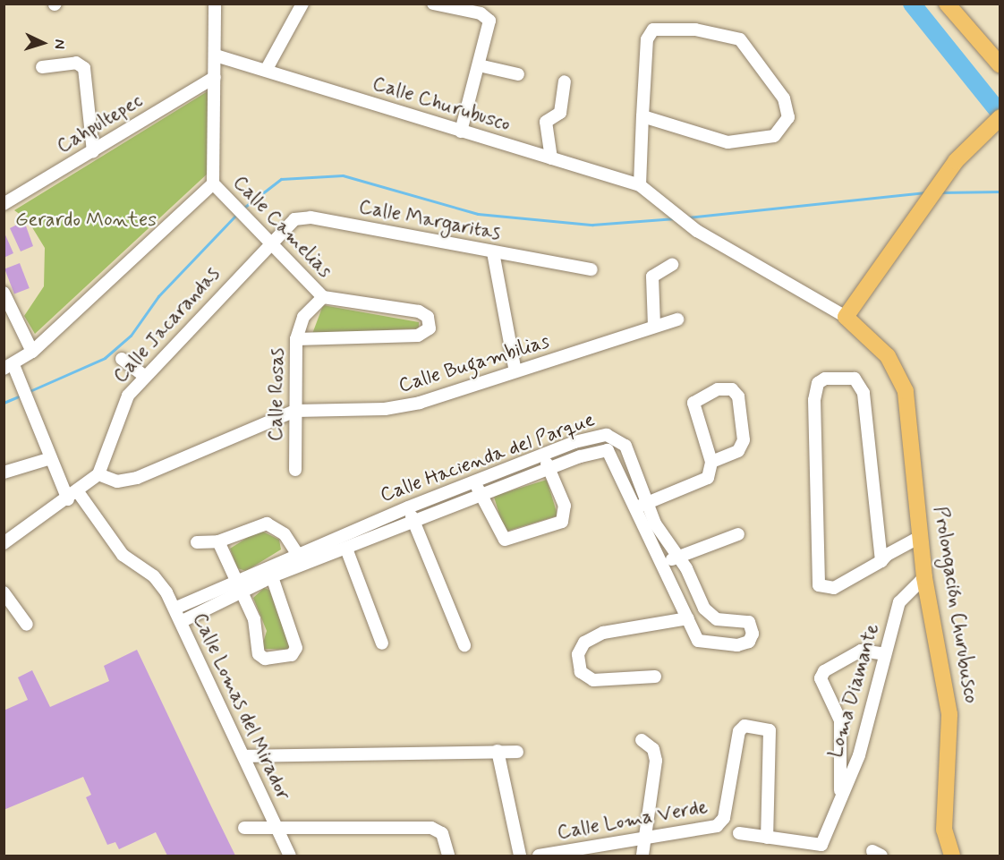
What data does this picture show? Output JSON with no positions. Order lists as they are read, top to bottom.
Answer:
{
  "streets": {
    "main road": ["Prolongación Churubusco"],
    "street": [
      "Calle Churubusco",
      "Cahpultepec",
      "Calle Margaritas",
      "Calle Camelias",
      "Calle Jacarandas",
      "Calle Bugambilias",
      "Calle Rosas",
      "Calle Hacienda del Parque",
      "Loma Diamante",
      "Calle Lomas del Mirador",
      "Calle Loma Verde"
    ]
  },
  "crossings": [
    ["Calle Churubusco", "Prolongación Churubusco"],
    ["Calle Margaritas", "Calle Camelias"],
    ["Calle Margaritas", "Calle Jacarandas"],
    ["Calle Camelias", "Calle Jacarandas"],
    ["Calle Camelias", "Calle Rosas"],
    ["Calle Jacarandas", "Calle Bugambilias"],
    ["Calle Bugambilias", "Calle Rosas"],
    ["Calle Hacienda del Parque", "Calle Lomas del Mirador"],
    ["Prolongación Churubusco", "Loma Diamante"],
    ["Loma Diamante", "Calle Loma Verde"]
  ],
  "parks": ["Gerardo Montes"],
  "north": "right"
}
